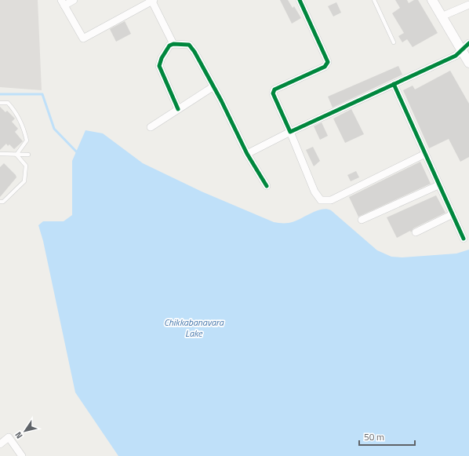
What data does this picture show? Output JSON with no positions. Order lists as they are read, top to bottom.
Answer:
{
  "water": ["Chikkabanavara Lake"],
  "scale_bar": "50 m",
  "north": "bottom left"
}
